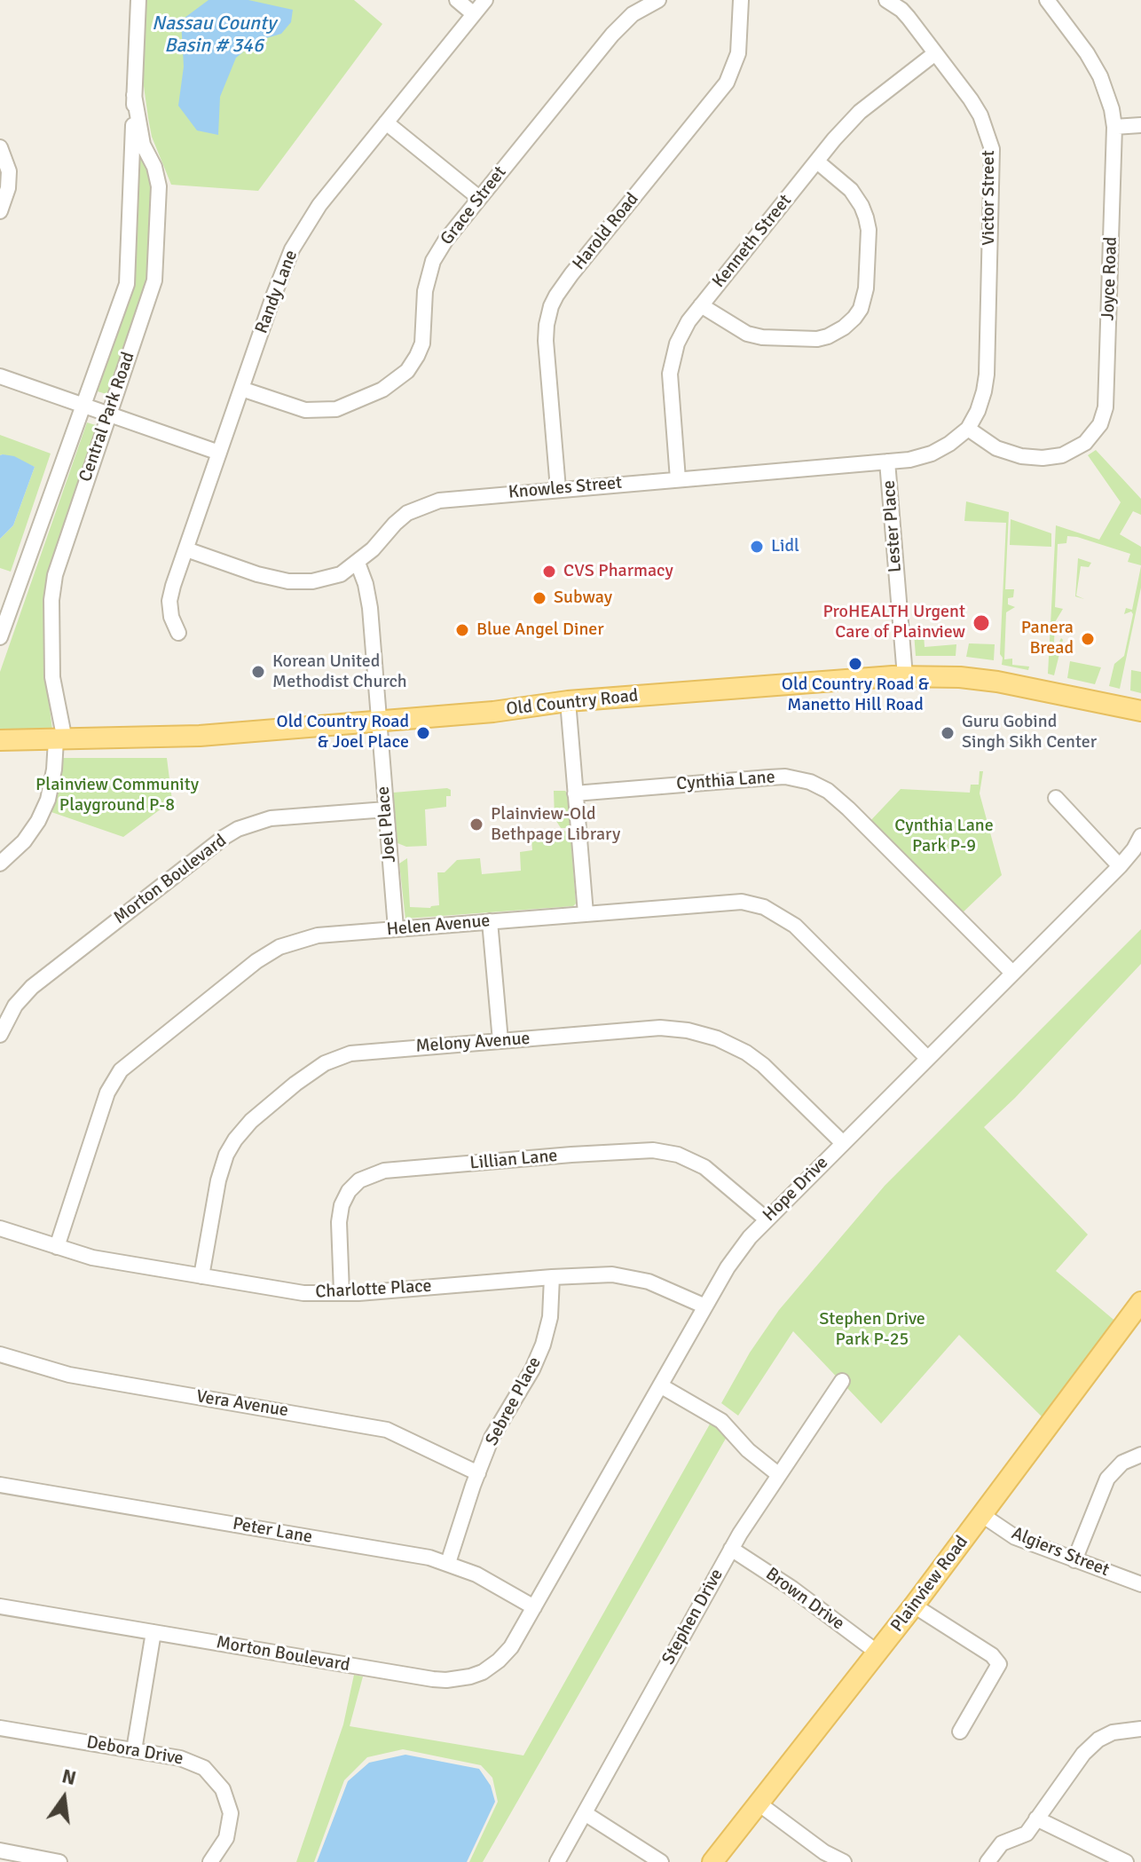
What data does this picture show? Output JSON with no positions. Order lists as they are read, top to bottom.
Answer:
{
  "streets": {
    "main road": ["Old Country Road", "Plainview Road"],
    "street": [
      "Victor Street",
      "Grace Street",
      "Harold Road",
      "Kenneth Street",
      "Joyce Road",
      "Randy Lane",
      "Central Park Road",
      "Knowles Street",
      "Lester Place",
      "Cynthia Lane",
      "Joel Place",
      "Morton Boulevard",
      "Helen Avenue",
      "Melony Avenue",
      "Lillian Lane",
      "Hope Drive",
      "Charlotte Place",
      "Sebree Place",
      "Vera Avenue",
      "Peter Lane",
      "Algiers Street",
      "Brown Drive",
      "Stephen Drive",
      "Debora Drive"
    ]
  },
  "crossings": [
    ["Victor Street", "Kenneth Street"],
    ["Victor Street", "Joyce Road"],
    ["Victor Street", "Knowles Street"],
    ["Grace Street", "Randy Lane"],
    ["Harold Road", "Knowles Street"],
    ["Kenneth Street", "Knowles Street"],
    ["Joyce Road", "Knowles Street"],
    ["Randy Lane", "Knowles Street"],
    ["Central Park Road", "Old Country Road"],
    ["Knowles Street", "Lester Place"],
    ["Knowles Street", "Joel Place"],
    ["Lester Place", "Old Country Road"],
    ["Old Country Road", "Joel Place"],
    ["Cynthia Lane", "Hope Drive"],
    ["Joel Place", "Morton Boulevard"],
    ["Joel Place", "Helen Avenue"],
    ["Morton Boulevard", "Hope Drive"],
    ["Morton Boulevard", "Peter Lane"],
    ["Helen Avenue", "Hope Drive"],
    ["Helen Avenue", "Charlotte Place"],
    ["Melony Avenue", "Hope Drive"],
    ["Melony Avenue", "Charlotte Place"],
    ["Lillian Lane", "Hope Drive"],
    ["Lillian Lane", "Charlotte Place"],
    ["Hope Drive", "Charlotte Place"],
    ["Hope Drive", "Peter Lane"],
    ["Charlotte Place", "Sebree Place"],
    ["Sebree Place", "Vera Avenue"],
    ["Sebree Place", "Peter Lane"],
    ["Algiers Street", "Plainview Road"],
    ["Plainview Road", "Brown Drive"],
    ["Brown Drive", "Stephen Drive"]
  ],
  "water": ["Nassau County Basin # 346"],
  "parks": ["Plainview Community Playground P-8", "Cynthia Lane Park P-9", "Stephen Drive Park P-25"],
  "places": [
    "Lidl",
    "CVS Pharmacy",
    "Subway",
    "ProHEALTH Urgent Care of Plainview",
    "Blue Angel Diner",
    "Panera Bread",
    "Old Country Road & Manetto Hill Road",
    "Korean United Methodist Church",
    "Old Country Road & Joel Place",
    "Guru Gobind Singh Sikh Center",
    "Plainview-Old Bethpage Library"
  ],
  "north": "top"
}
